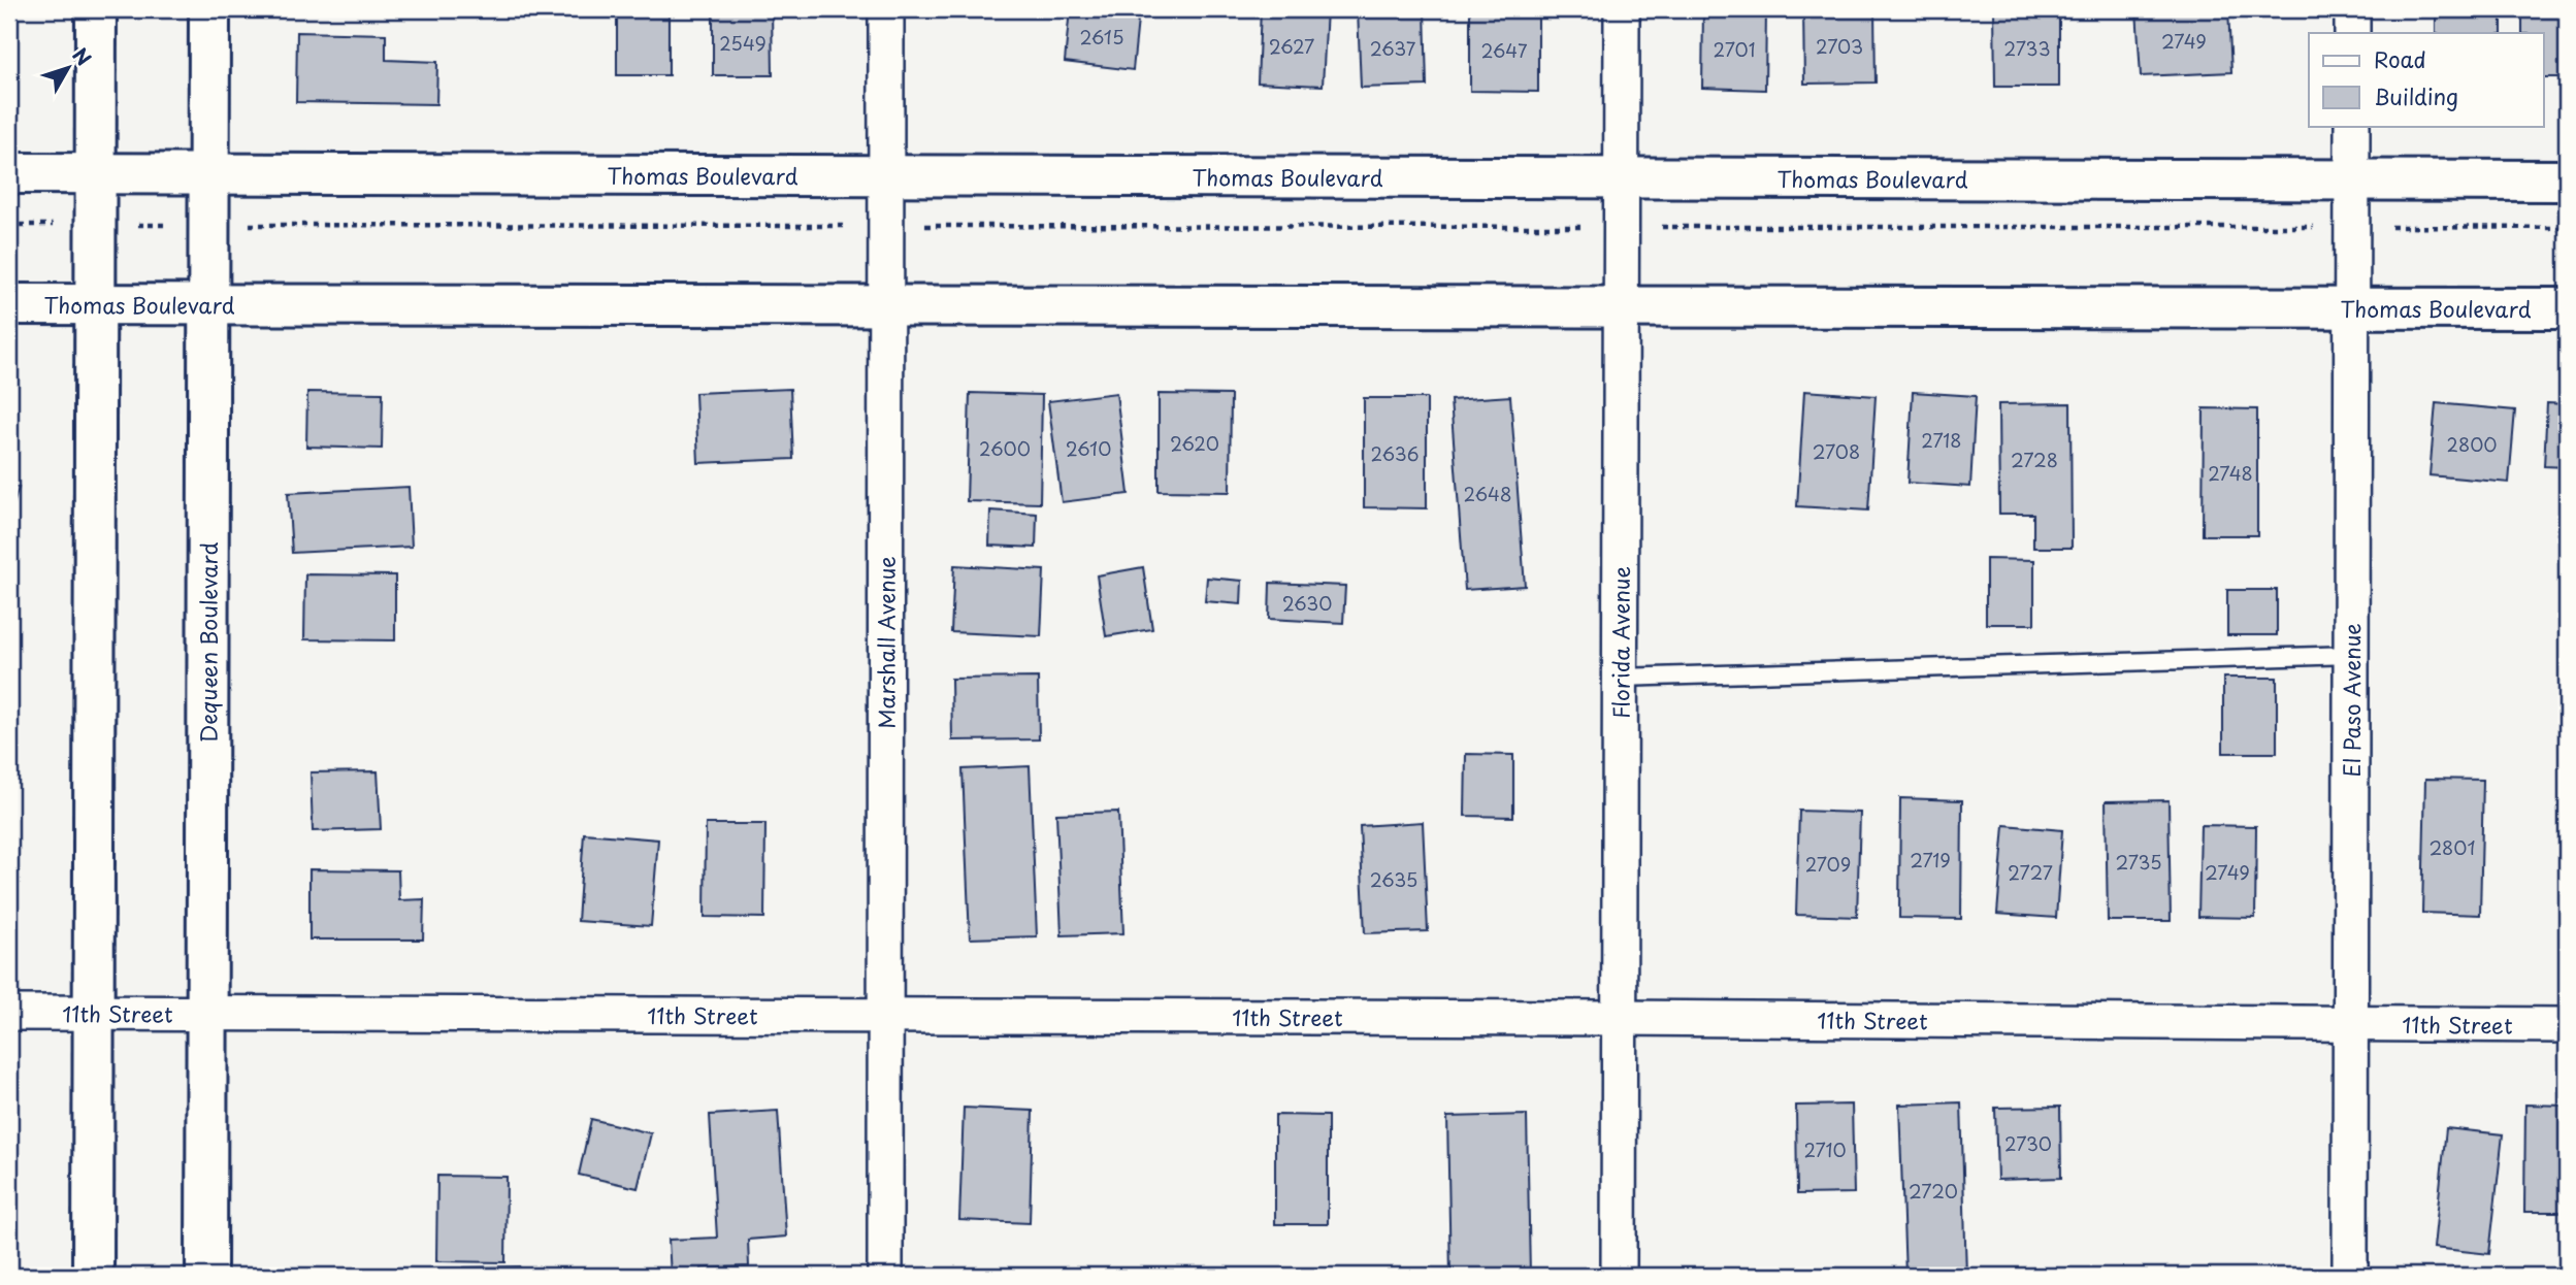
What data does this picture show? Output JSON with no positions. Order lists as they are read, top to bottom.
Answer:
{
  "streets": {
    "main road": ["Thomas Boulevard", "Dequeen Boulevard"],
    "street": [
      "Marshall Avenue",
      "Florida Avenue",
      "El Paso Avenue",
      "11th Street"
    ]
  },
  "crossings": [
    ["Thomas Boulevard", "Dequeen Boulevard"],
    ["Thomas Boulevard", "Marshall Avenue"],
    ["Thomas Boulevard", "Florida Avenue"],
    ["Thomas Boulevard", "El Paso Avenue"],
    ["Dequeen Boulevard", "11th Street"],
    ["Marshall Avenue", "11th Street"],
    ["Florida Avenue", "11th Street"],
    ["El Paso Avenue", "11th Street"]
  ],
  "house_numbers": [
    "2615",
    "2749",
    "2549",
    "2627",
    "2703",
    "2637",
    "2733",
    "2701",
    "2647",
    "2718",
    "2620",
    "2800",
    "2600",
    "2610",
    "2708",
    "2636",
    "2728",
    "2748",
    "2648",
    "2630",
    "2801",
    "2719",
    "2735",
    "2709",
    "2727",
    "2749",
    "2635",
    "2730",
    "2710",
    "2720"
  ],
  "legend": ["Road", "Building"],
  "north": "top right"
}
